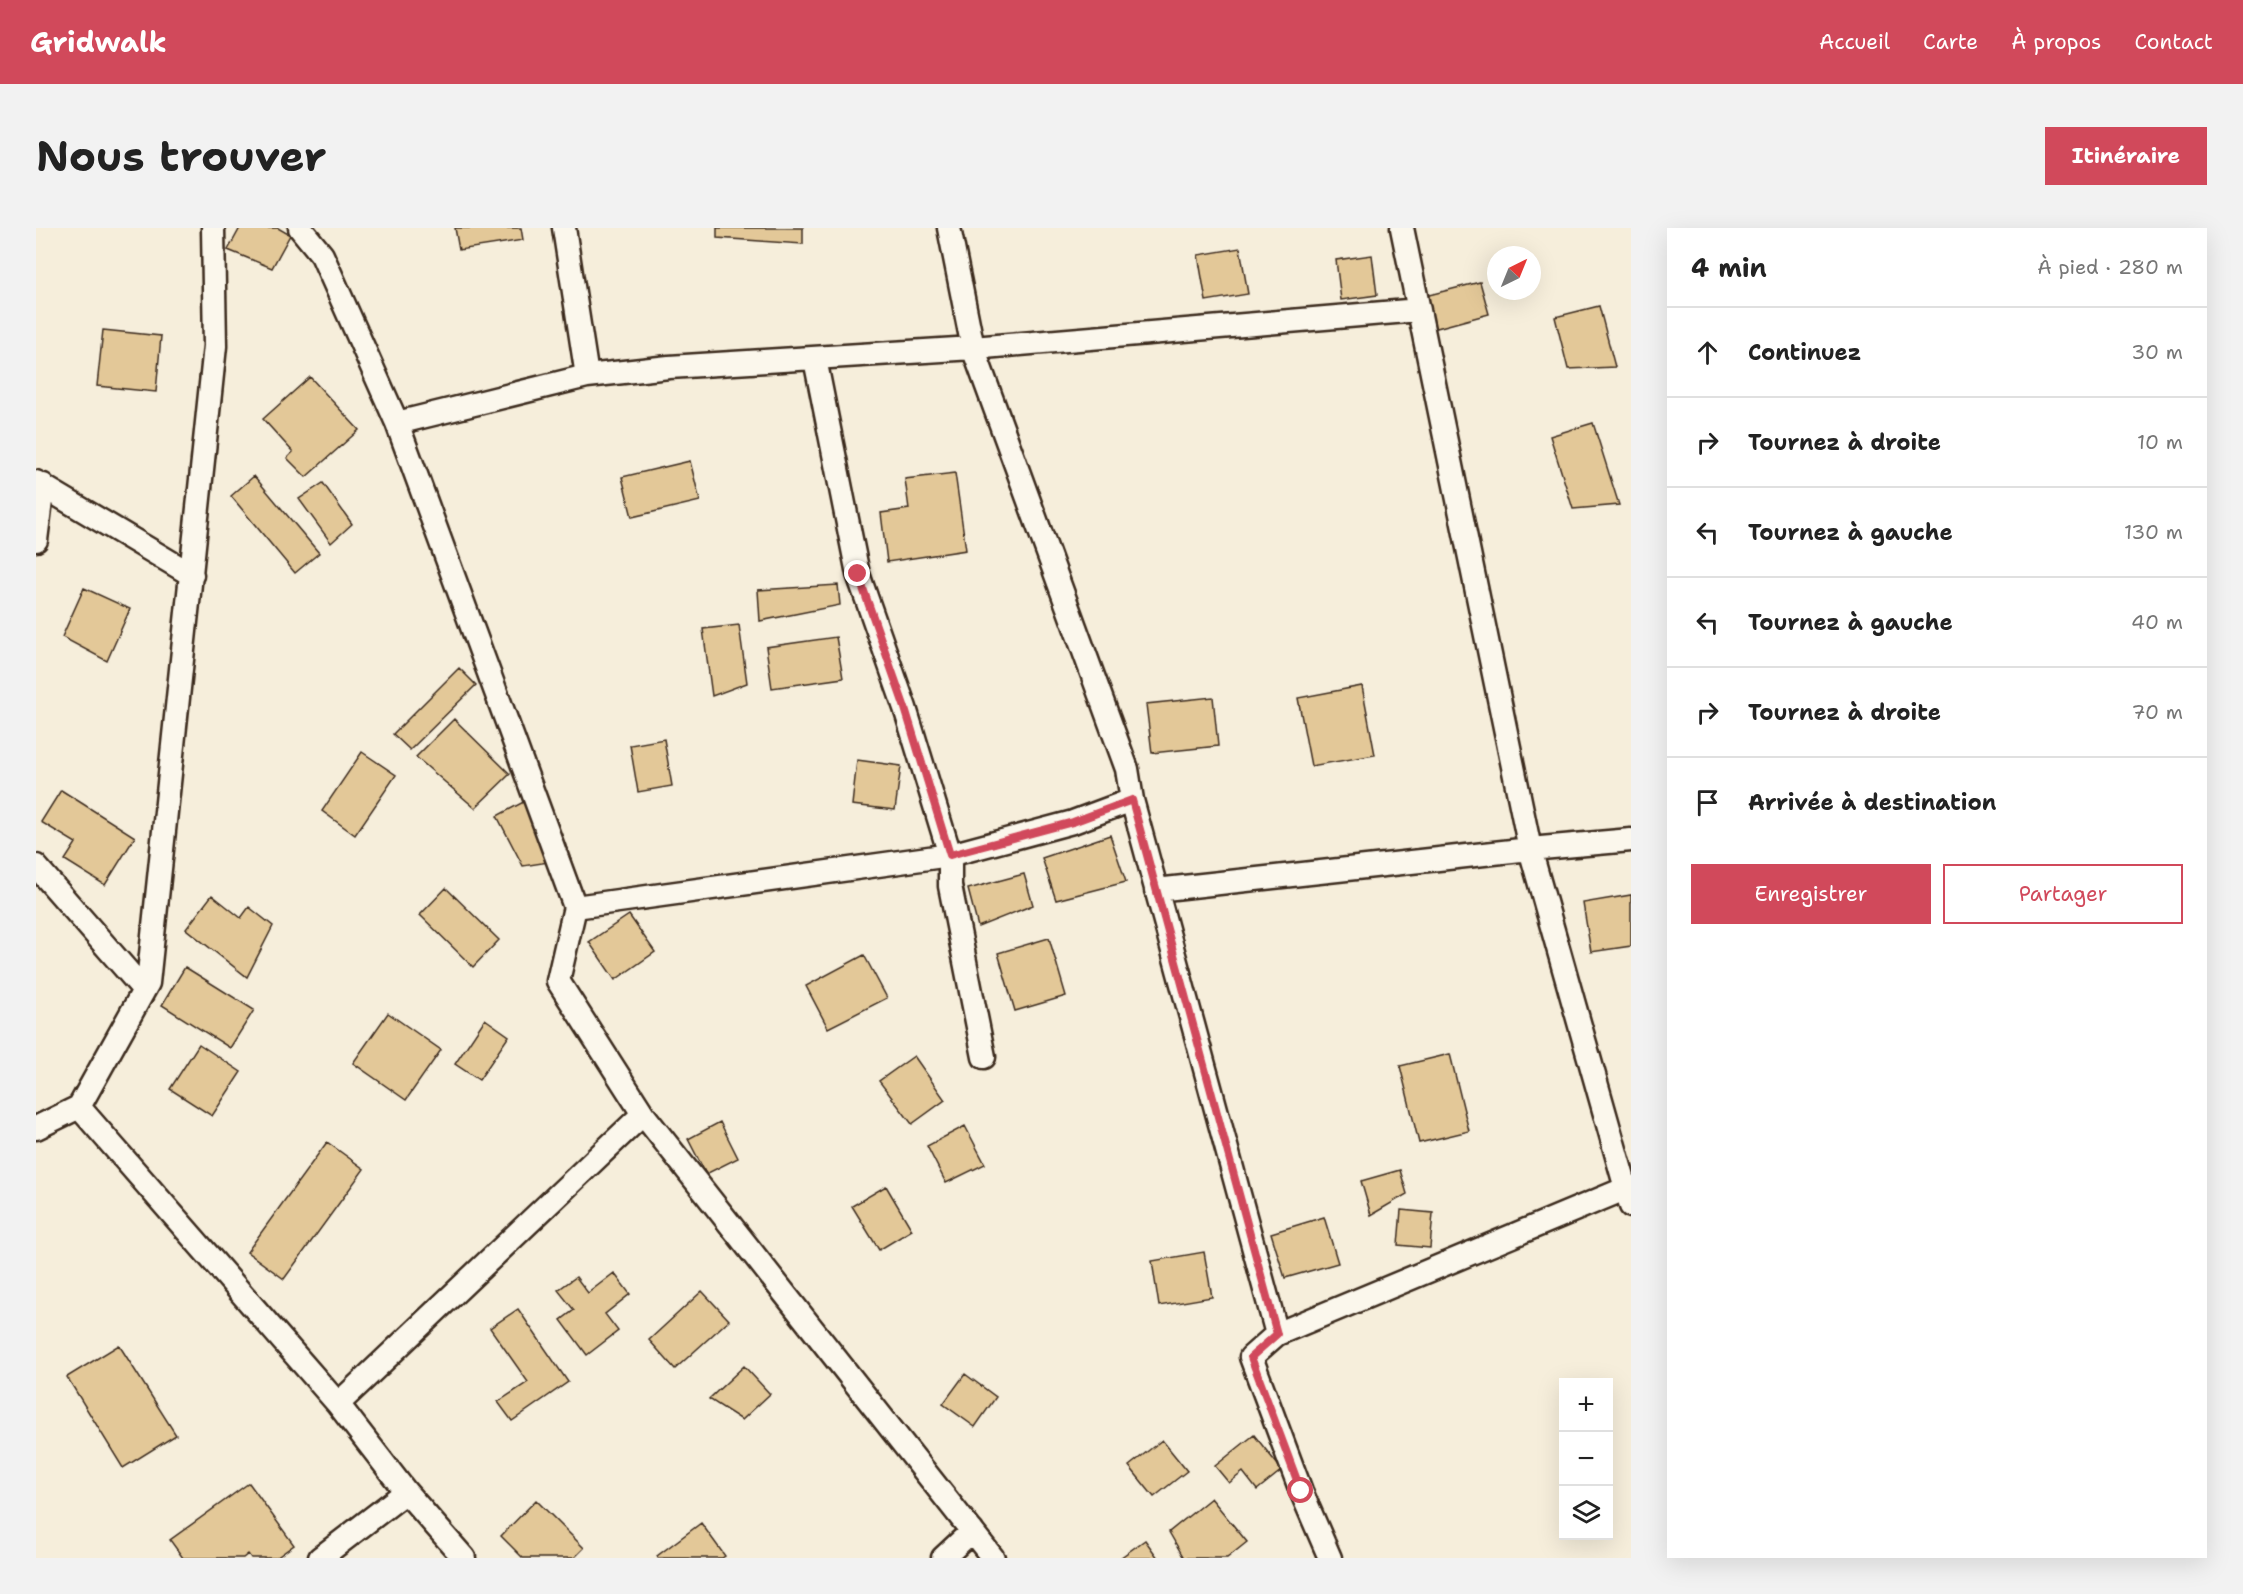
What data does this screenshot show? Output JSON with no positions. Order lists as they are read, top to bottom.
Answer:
{
  "north": "top right",
  "page": {
    "header": "Gridwalk",
    "nav": [
      "Accueil",
      "Carte",
      "À propos",
      "Contact"
    ],
    "buttons": [
      "Itinéraire",
      ["Enregistrer", "Partager"]
    ],
    "title": "Nous trouver",
    "heading": ["4 min", "À pied · 280 m"],
    "list": [
      ["Continuez", "30 m"],
      ["Tournez à droite", "10 m"],
      ["Tournez à gauche", "130 m"],
      ["Tournez à gauche", "40 m"],
      ["Tournez à droite", "70 m"],
      "Arrivée à destination"
    ],
    "map_buttons": ["+", "−"]
  }
}
